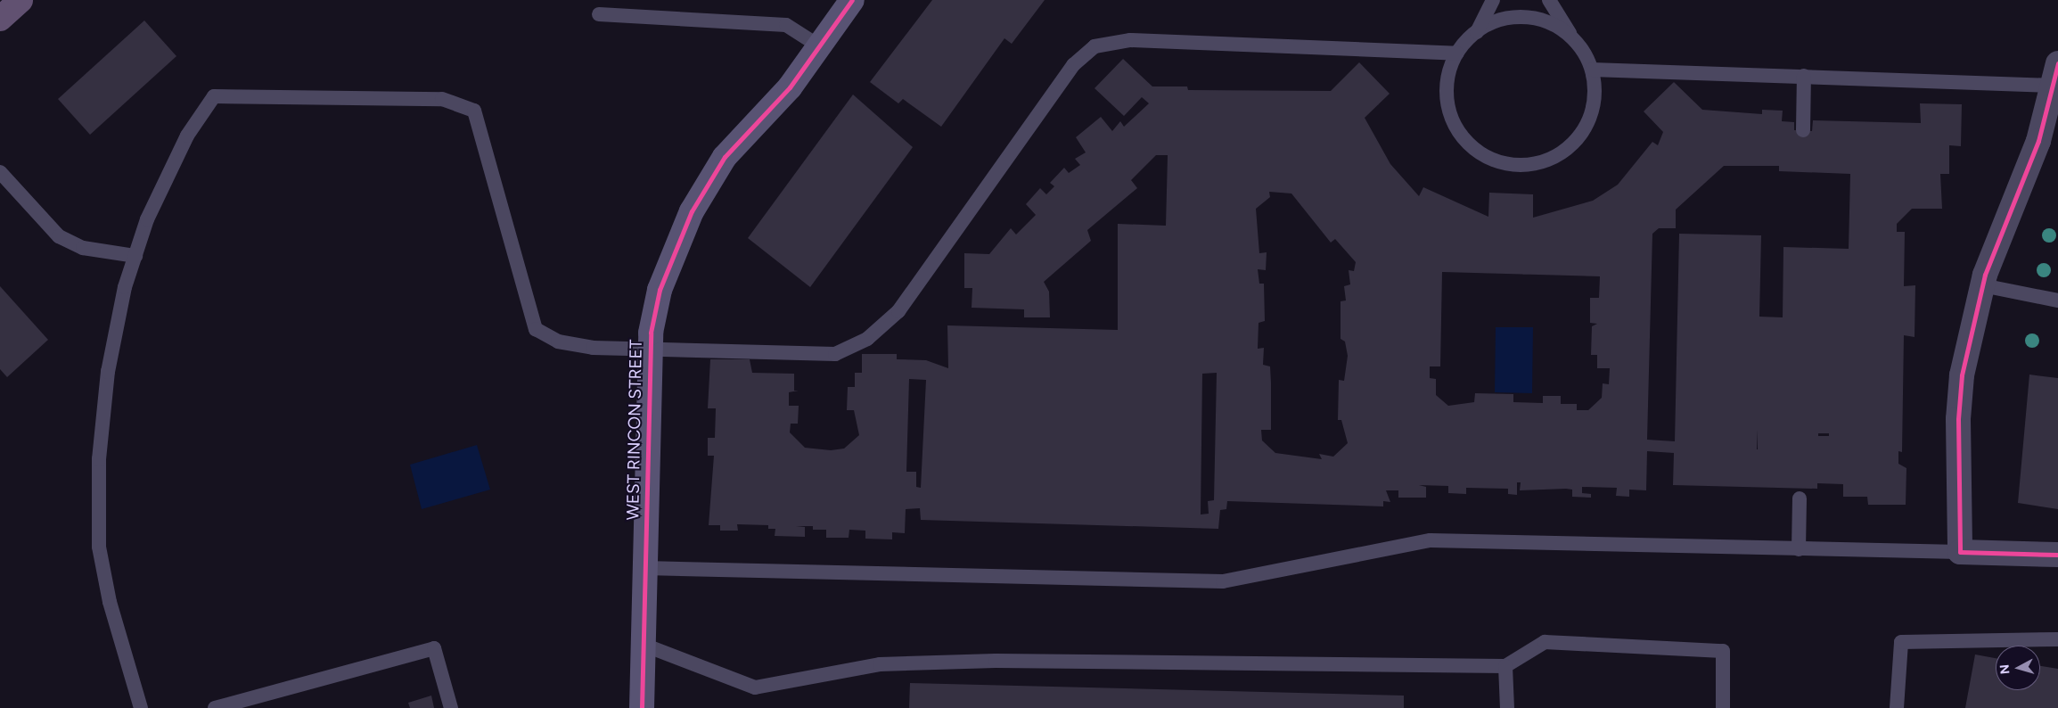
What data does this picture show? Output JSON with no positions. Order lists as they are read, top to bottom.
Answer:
{
  "streets": {
    "street": ["WEST RINCON STREET"]
  },
  "north": "left"
}
